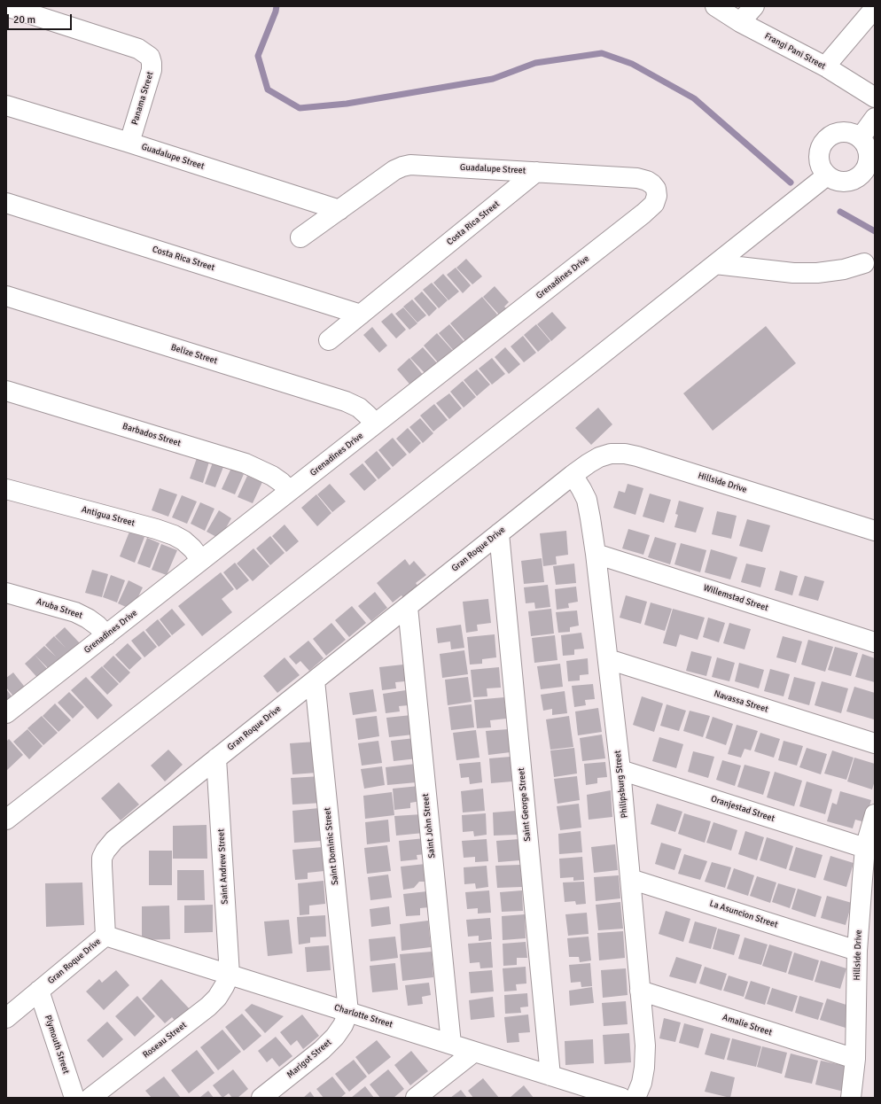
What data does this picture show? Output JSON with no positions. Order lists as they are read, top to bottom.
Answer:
{
  "streets": {
    "street": [
      "Frangi Pani Street",
      "Panama Street",
      "Guadalupe Street",
      "Costa Rica Street",
      "Grenadines Drive",
      "Belize Street",
      "Barbados Street",
      "Hillside Drive",
      "Antigua Street",
      "Gran Roque Drive",
      "Willemstad Street",
      "Aruba Street",
      "Navassa Street",
      "Philipsburg Street",
      "Saint George Street",
      "Oranjestad Street",
      "Saint John Street",
      "Saint Dominic Street",
      "Saint Andrew Street",
      "La Asuncion Street",
      "Charlotte Street",
      "Amalie Street",
      "Roseau Street",
      "Plymouth Street",
      "Marigot Street"
    ]
  },
  "crossings": [
    ["Panama Street", "Guadalupe Street"],
    ["Guadalupe Street", "Costa Rica Street"],
    ["Guadalupe Street", "Grenadines Drive"],
    ["Grenadines Drive", "Belize Street"],
    ["Grenadines Drive", "Barbados Street"],
    ["Grenadines Drive", "Antigua Street"],
    ["Grenadines Drive", "Aruba Street"],
    ["Hillside Drive", "Gran Roque Drive"],
    ["Hillside Drive", "Philipsburg Street"],
    ["Hillside Drive", "Oranjestad Street"],
    ["Hillside Drive", "La Asuncion Street"],
    ["Hillside Drive", "Amalie Street"],
    ["Gran Roque Drive", "Philipsburg Street"],
    ["Gran Roque Drive", "Saint George Street"],
    ["Gran Roque Drive", "Saint John Street"],
    ["Gran Roque Drive", "Saint Dominic Street"],
    ["Gran Roque Drive", "Saint Andrew Street"],
    ["Gran Roque Drive", "Charlotte Street"],
    ["Gran Roque Drive", "Plymouth Street"],
    ["Willemstad Street", "Philipsburg Street"],
    ["Navassa Street", "Philipsburg Street"],
    ["Philipsburg Street", "Oranjestad Street"],
    ["Philipsburg Street", "La Asuncion Street"],
    ["Philipsburg Street", "Amalie Street"],
    ["Saint George Street", "Charlotte Street"],
    ["Saint John Street", "Charlotte Street"],
    ["Saint Dominic Street", "Charlotte Street"],
    ["Saint Dominic Street", "Marigot Street"],
    ["Saint Andrew Street", "Charlotte Street"],
    ["Saint Andrew Street", "Roseau Street"],
    ["Charlotte Street", "Roseau Street"],
    ["Charlotte Street", "Marigot Street"]
  ],
  "scale_bar": "20 m"
}
